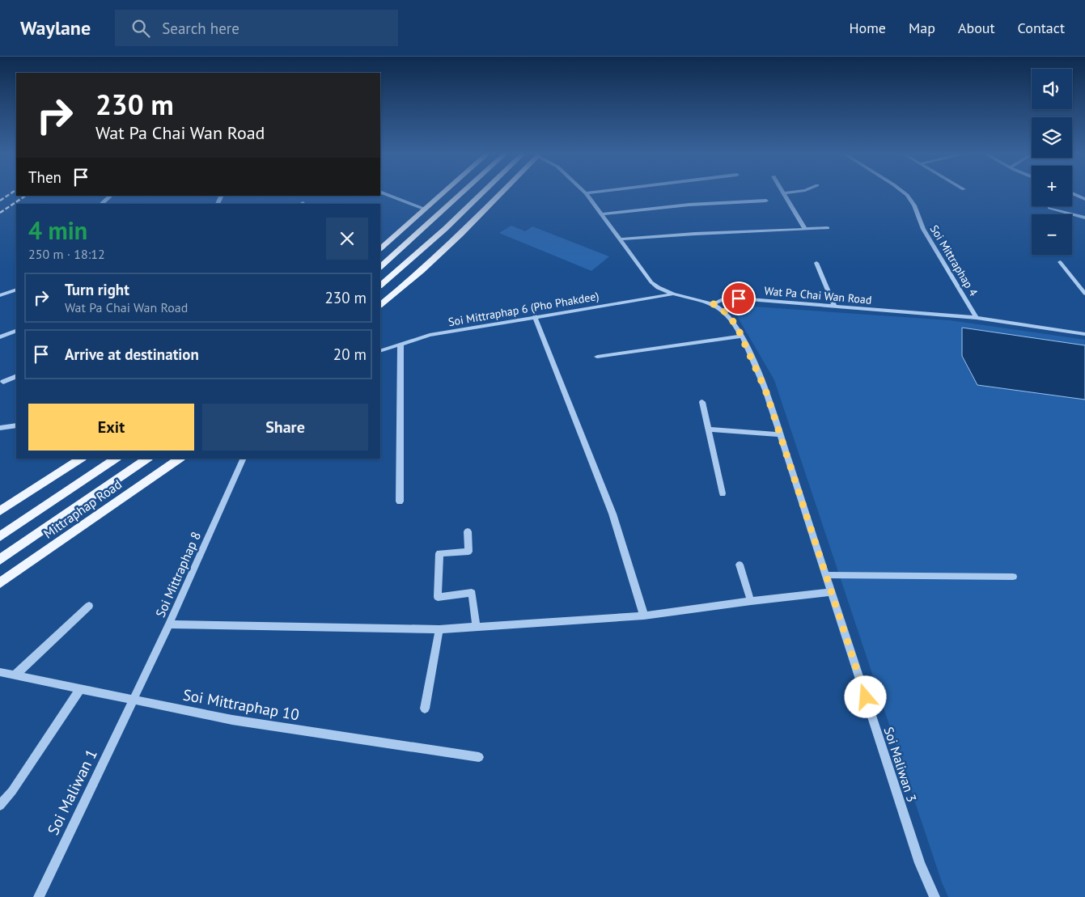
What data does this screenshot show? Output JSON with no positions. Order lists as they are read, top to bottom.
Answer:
{
  "streets": {
    "main road": ["Mittraphap Road"],
    "street": [
      "Soi Mittraphap 4",
      "Wat Pa Chai Wan Road",
      "Soi Mittraphap 6 (Pho Phakdee)",
      "Soi Mittraphap 8",
      "Soi Mittraphap 10",
      "Soi Maliwan 3",
      "Soi Maliwan 1"
    ]
  },
  "crossings": [
    ["Soi Mittraphap 4", "Wat Pa Chai Wan Road"],
    ["Wat Pa Chai Wan Road", "Soi Mittraphap 6 (Pho Phakdee)"],
    ["Wat Pa Chai Wan Road", "Soi Maliwan 3"],
    ["Soi Mittraphap 8", "Soi Mittraphap 10"],
    ["Soi Mittraphap 8", "Soi Maliwan 1"],
    ["Soi Mittraphap 10", "Soi Maliwan 1"]
  ],
  "page": {
    "header": "Waylane",
    "search": "Search here",
    "nav": [
      "Home",
      "Map",
      "About",
      "Contact"
    ],
    "map_buttons": ["+", "−"],
    "turn": ["230 m", "Wat Pa Chai Wan Road"],
    "then": "Then",
    "heading": ["4 min", "250 m · 18:12"],
    "list": [
      {
        "name": "Turn right",
        "note": "Wat Pa Chai Wan Road",
        "value": "230 m"
      },
      {
        "name": "Arrive at destination",
        "value": "20 m"
      }
    ],
    "buttons": ["Exit", "Share"]
  }
}
